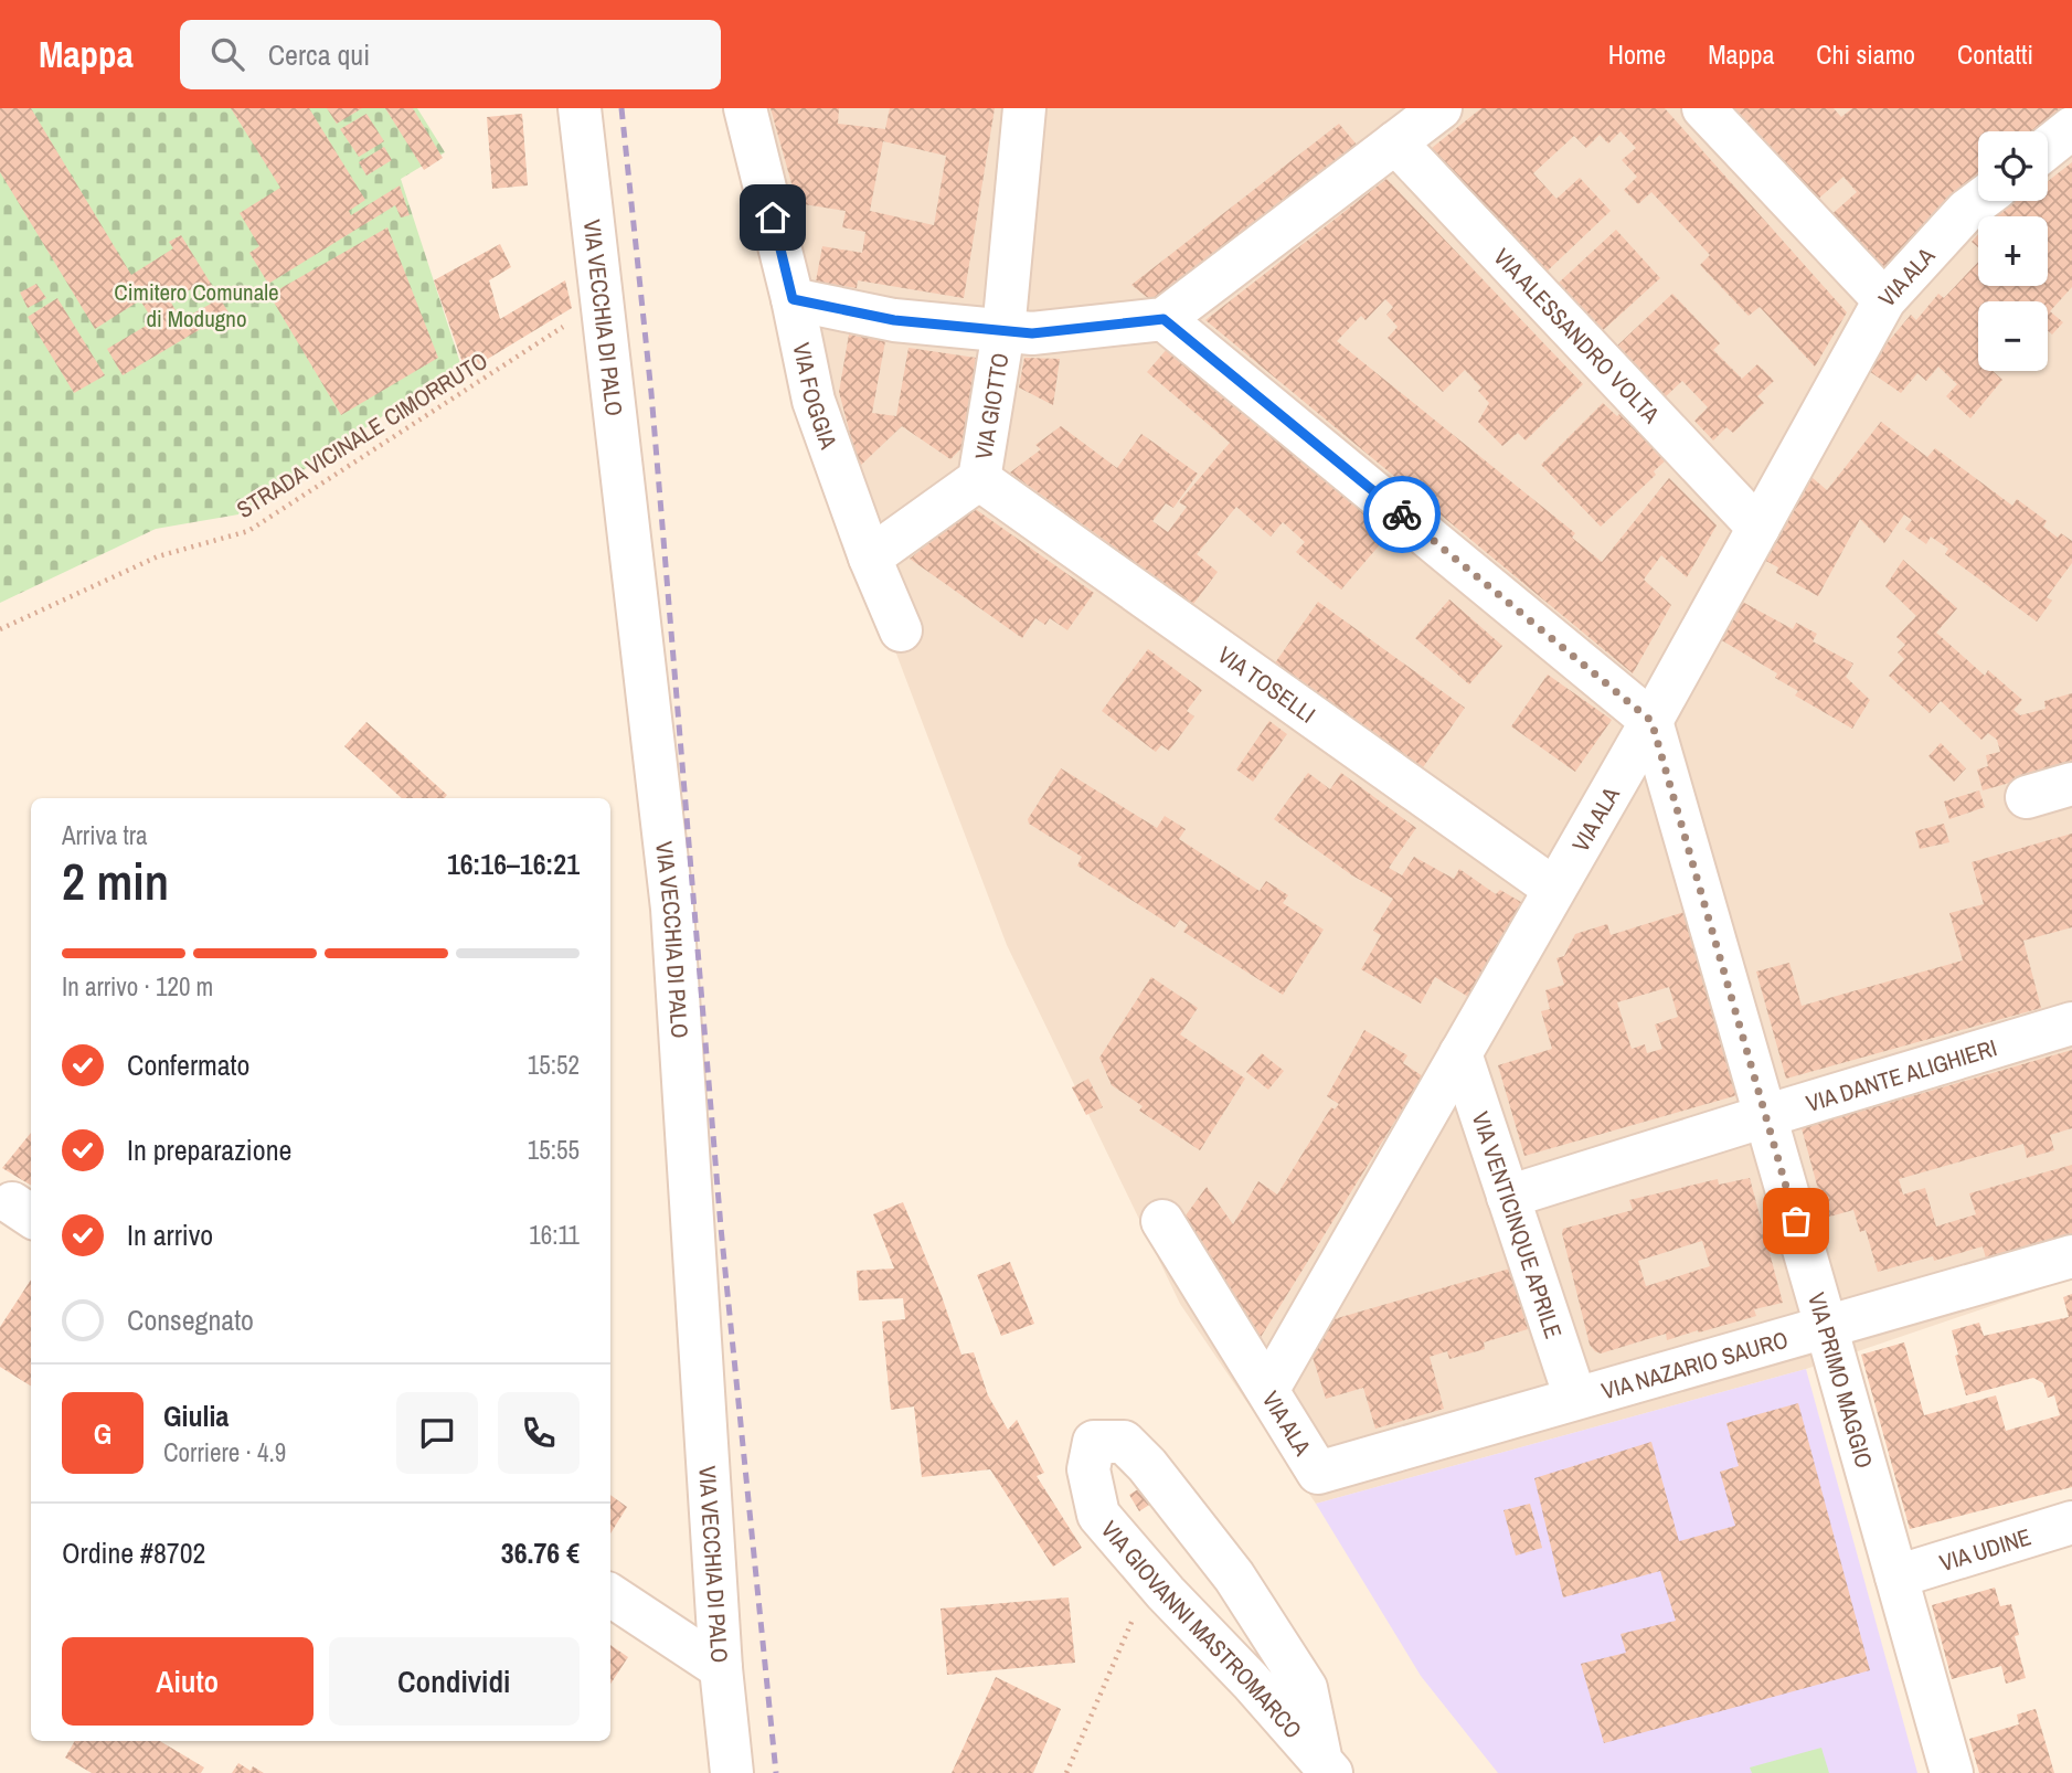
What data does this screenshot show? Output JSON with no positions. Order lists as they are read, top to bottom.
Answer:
{
  "streets": {
    "street": [
      "VIA ALA",
      "VIA VECCHIA DI PALO",
      "VIA ALESSANDRO VOLTA",
      "VIA FOGGIA",
      "VIA GIOTTO",
      "VIA TOSELLI",
      "VIA DANTE ALIGHIERI",
      "VIA VENTICINQUE APRILE",
      "VIA NAZARIO SAURO",
      "VIA PRIMO MAGGIO",
      "VIA UDINE",
      "VIA GIOVANNI MASTROMARCO"
    ],
    "path": ["STRADA VICINALE CIMORRUTO"]
  },
  "crossings": [
    ["VIA ALA", "VIA ALESSANDRO VOLTA"],
    ["VIA ALA", "VIA TOSELLI"],
    ["VIA ALA", "VIA VENTICINQUE APRILE"],
    ["VIA ALA", "VIA NAZARIO SAURO"],
    ["VIA ALA", "VIA PRIMO MAGGIO"],
    ["VIA VECCHIA DI PALO", "STRADA VICINALE CIMORRUTO"],
    ["VIA FOGGIA", "VIA GIOTTO"],
    ["VIA GIOTTO", "VIA TOSELLI"],
    ["VIA DANTE ALIGHIERI", "VIA VENTICINQUE APRILE"],
    ["VIA DANTE ALIGHIERI", "VIA PRIMO MAGGIO"],
    ["VIA VENTICINQUE APRILE", "VIA NAZARIO SAURO"],
    ["VIA NAZARIO SAURO", "VIA PRIMO MAGGIO"],
    ["VIA PRIMO MAGGIO", "VIA UDINE"]
  ],
  "parks": ["Cimitero Comunale di Modugno"],
  "page": {
    "header": "Mappa",
    "search": "Cerca qui",
    "nav": [
      "Home",
      "Mappa",
      "Chi siamo",
      "Contatti"
    ],
    "map_buttons": ["+", "−"],
    "heading": ["2 min", "Arriva tra", "16:16–16:21"],
    "panel": [
      "Giulia",
      "Corriere · 4.9",
      "Ordine #8702",
      "36.76 €"
    ],
    "bar": "In arrivo · 120 m",
    "list": [
      ["Confermato", "15:52"],
      ["In preparazione", "15:55"],
      ["In arrivo", "16:11"],
      "Consegnato"
    ],
    "round": "G",
    "buttons": ["Aiuto", "Condividi"]
  }
}
